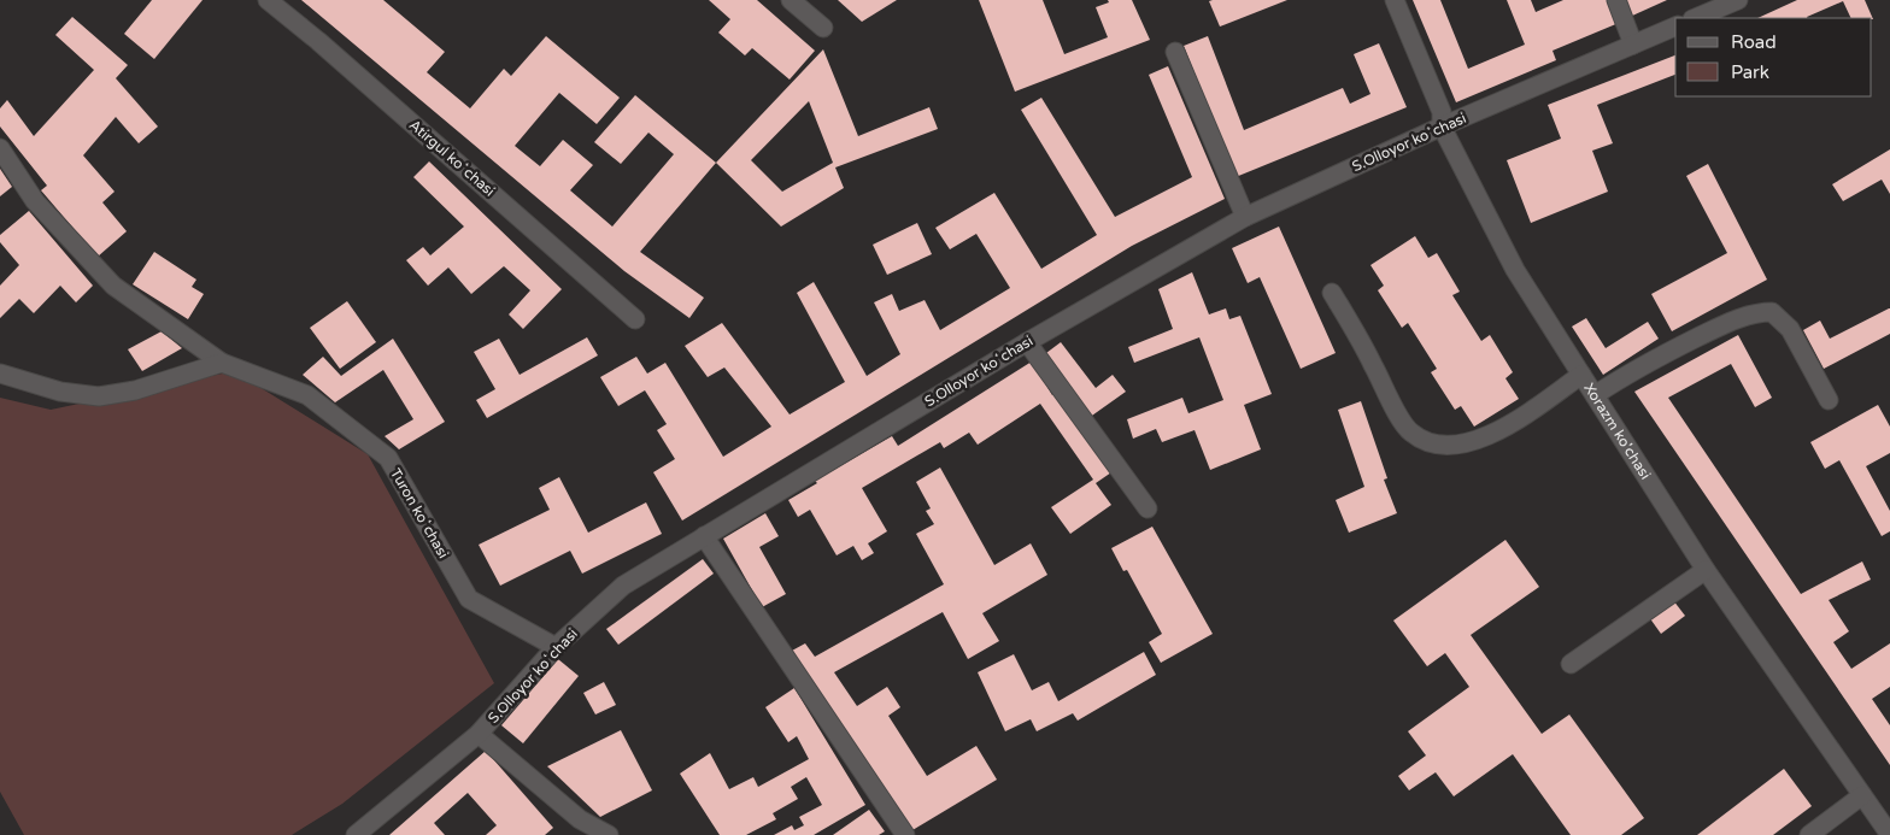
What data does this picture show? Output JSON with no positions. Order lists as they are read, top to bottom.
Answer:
{
  "streets": {
    "street": [
      "S.Olloyor koʻchasi",
      "Atirgul koʻchasi",
      "Xorazm ko'chasi",
      "Turon koʻchasi"
    ]
  },
  "crossings": [
    ["S.Olloyor koʻchasi", "Xorazm ko'chasi"],
    ["S.Olloyor koʻchasi", "Turon koʻchasi"]
  ],
  "legend": ["Road", "Park"]
}
